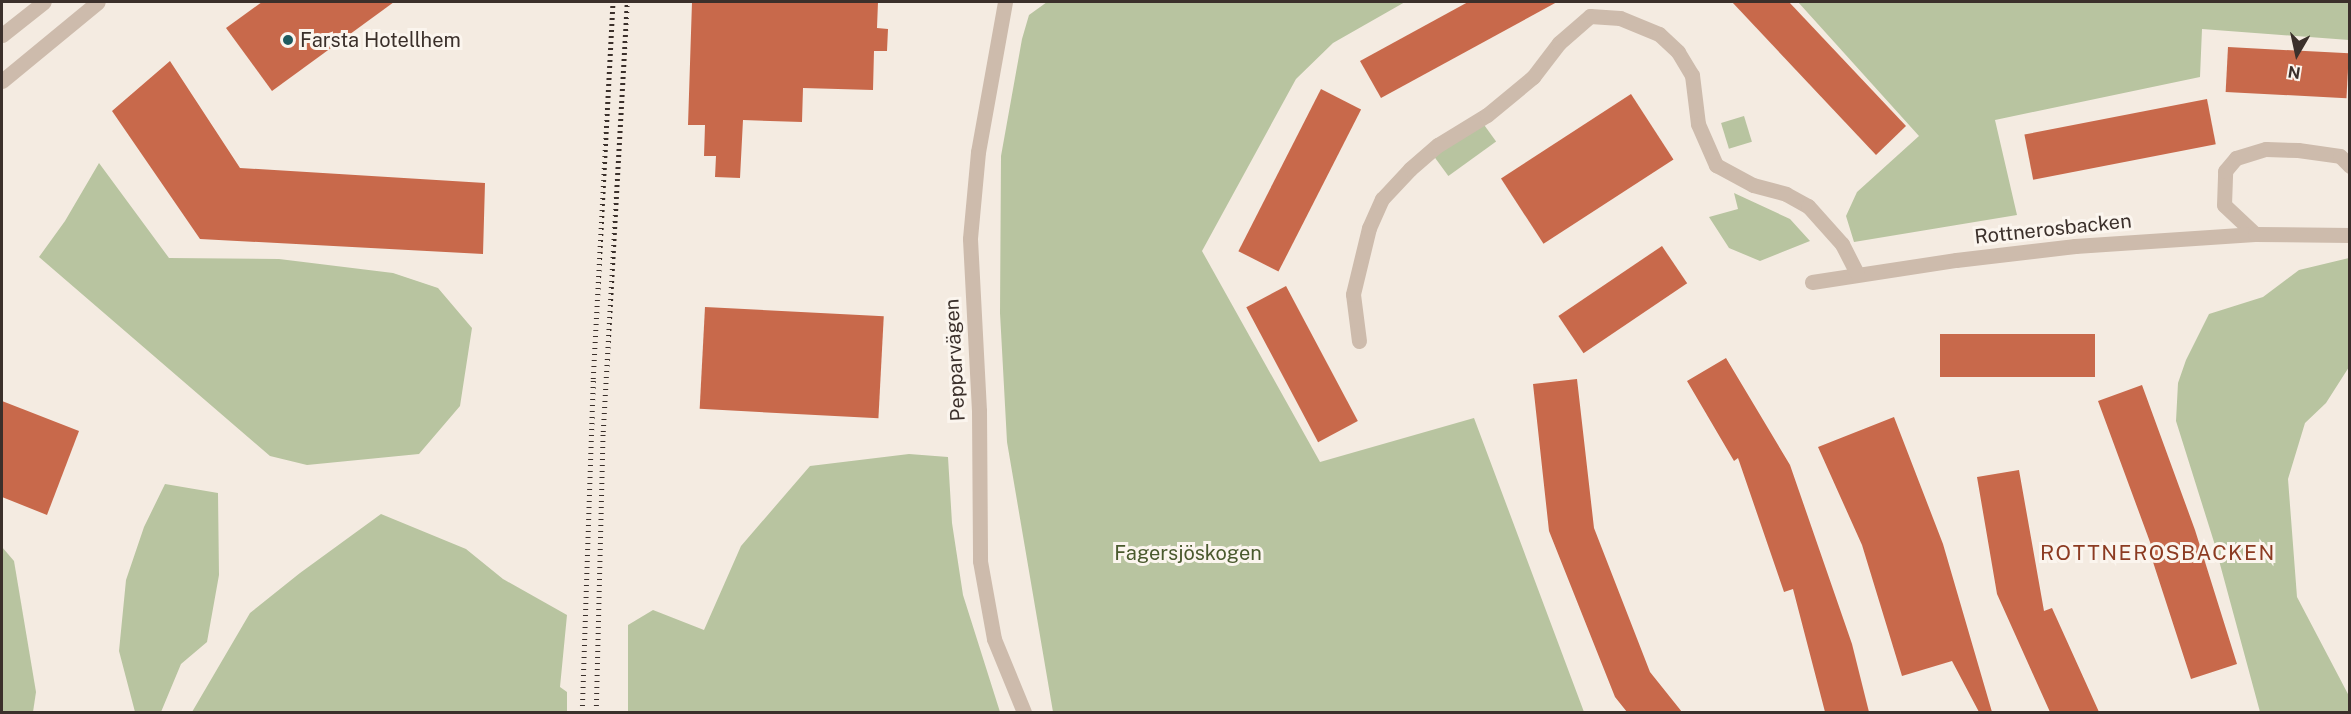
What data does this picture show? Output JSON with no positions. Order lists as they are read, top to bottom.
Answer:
{
  "streets": {
    "street": ["Rottnerosbacken", "Pepparvägen"]
  },
  "districts": ["ROTTNEROSBACKEN"],
  "parks": ["Fagersjöskogen"],
  "places": ["Farsta Hotellhem"],
  "north": "bottom"
}
